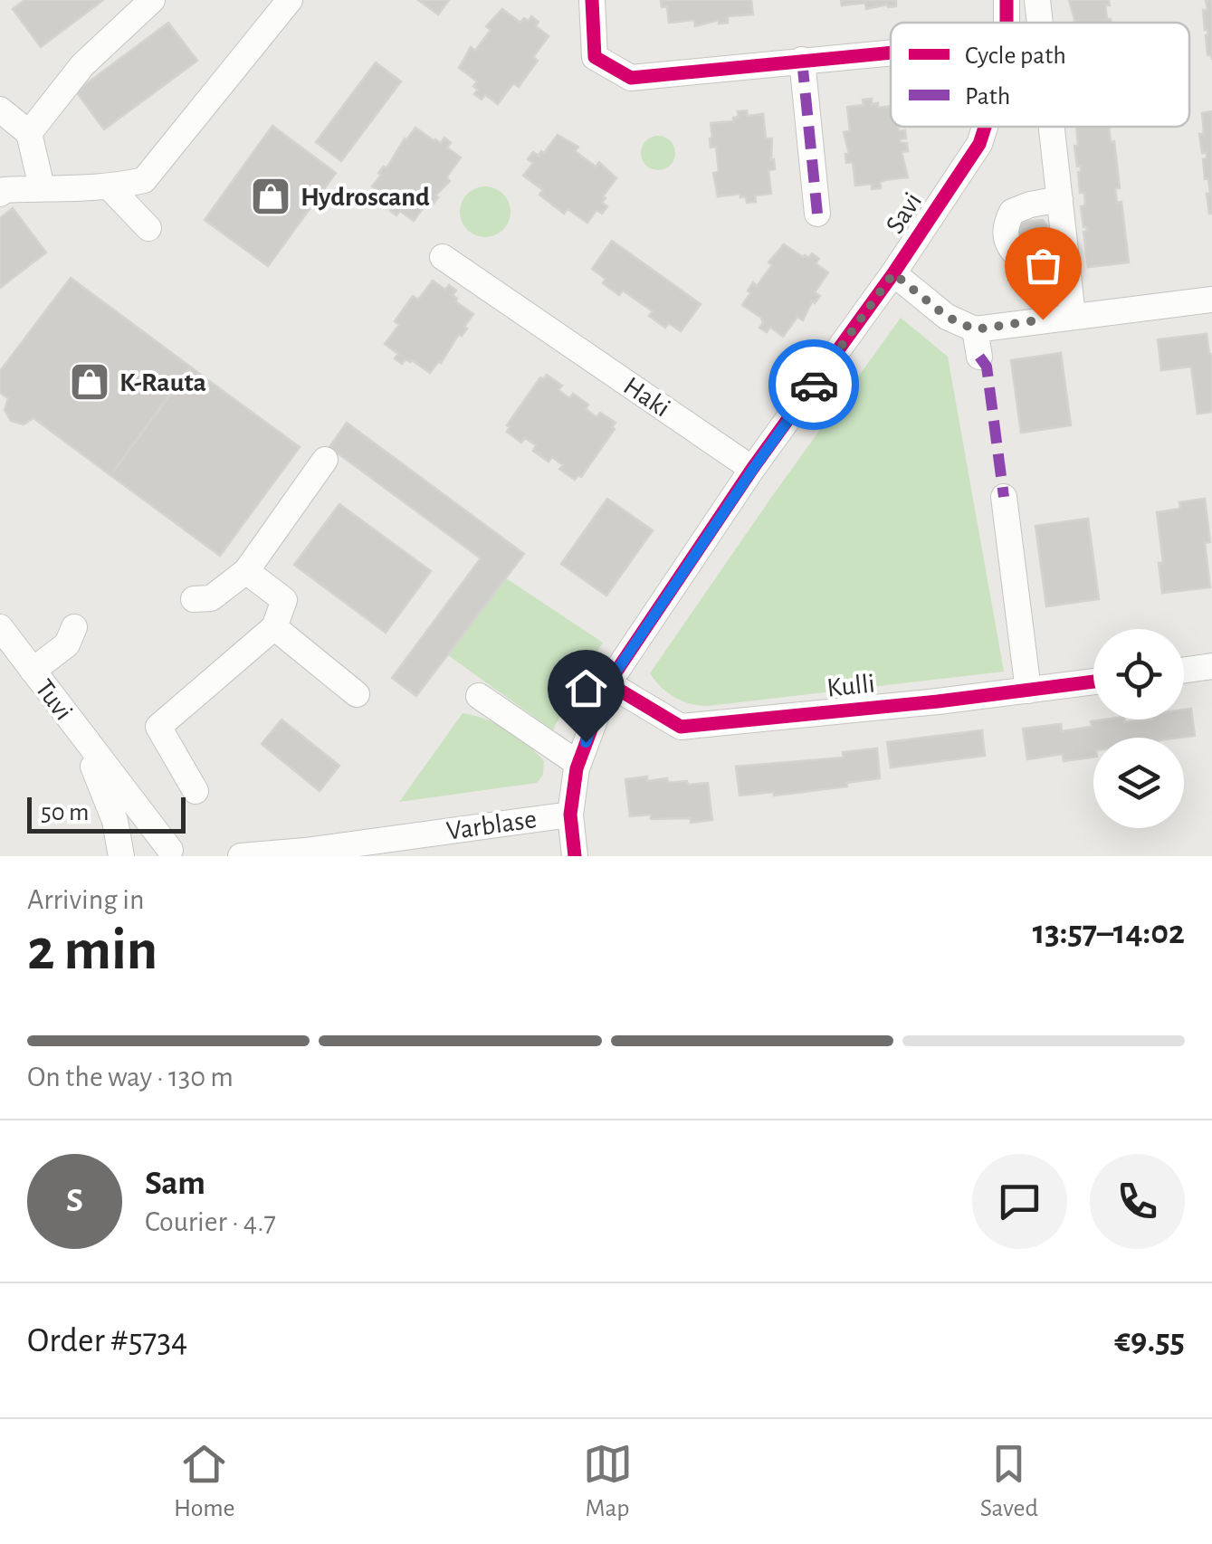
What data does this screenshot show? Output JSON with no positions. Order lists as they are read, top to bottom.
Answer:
{
  "streets": {
    "street": [
      "Savi",
      "Haki",
      "Kulli",
      "Tuvi",
      "Varblase"
    ]
  },
  "crossings": [
    ["Savi", "Haki"],
    ["Savi", "Kulli"],
    ["Savi", "Varblase"]
  ],
  "places": {
    "shop": ["Hydroscand", "K-Rauta"]
  },
  "legend": ["Cycle path", "Path"],
  "scale_bar": "50 m",
  "page": {
    "scale": "50 m",
    "heading": ["2 min", "Arriving in", "13:57–14:02"],
    "panel": [
      "Sam",
      "Courier · 4.7",
      "Order #5734",
      "€9.55"
    ],
    "bar": "On the way · 130 m",
    "round": "S",
    "tabs": ["Home", "Map", "Saved"]
  }
}
